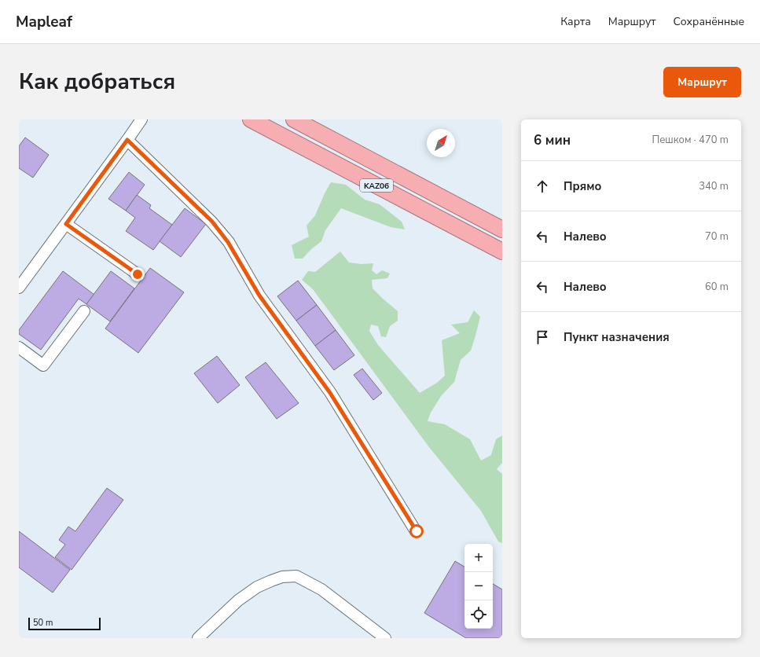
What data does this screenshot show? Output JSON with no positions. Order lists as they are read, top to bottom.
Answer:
{
  "streets": {
    "highway": ["KАZ06"]
  },
  "scale_bar": "50 m",
  "north": "top right",
  "page": {
    "header": "Mapleaf",
    "nav": ["Карта", "Маршрут", "Сохранённые"],
    "title": "Как добраться",
    "buttons": "Маршрут",
    "heading": ["6 мин", "Пешком · 470 m"],
    "list": [
      ["Прямо", "340 m"],
      ["Налево", "70 m"],
      ["Налево", "60 m"],
      "Пункт назначения"
    ],
    "map_buttons": ["+", "−"],
    "scale": "50 m"
  }
}
